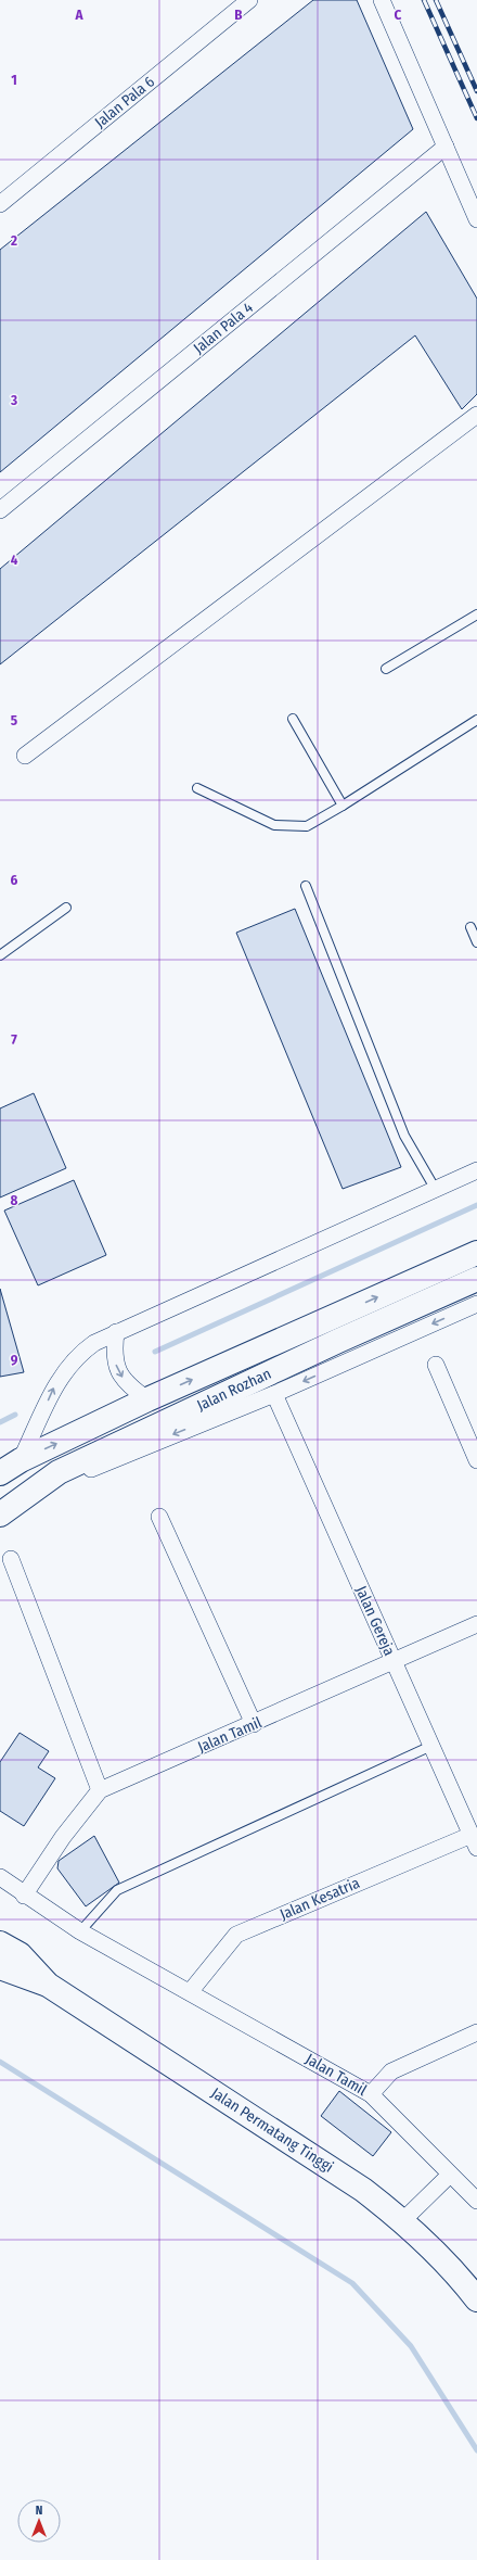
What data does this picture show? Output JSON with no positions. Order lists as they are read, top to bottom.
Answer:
{
  "streets": {
    "main road": ["Jalan Rozhan", "Jalan Permatang Tinggi"],
    "street": [
      "Jalan Pala 6",
      "Jalan Pala 4",
      "Jalan Gereja",
      "Jalan Tamil",
      "Jalan Kesatria"
    ]
  },
  "crossings": [
    ["Jalan Gereja", "Jalan Tamil"],
    ["Jalan Gereja", "Jalan Kesatria"],
    ["Jalan Tamil", "Jalan Kesatria"]
  ],
  "north": "top",
  "grid": {
    "columns": ["A", "B", "C"],
    "rows": [
      "1",
      "2",
      "3",
      "4",
      "5",
      "6",
      "7",
      "8",
      "9"
    ]
  }
}
